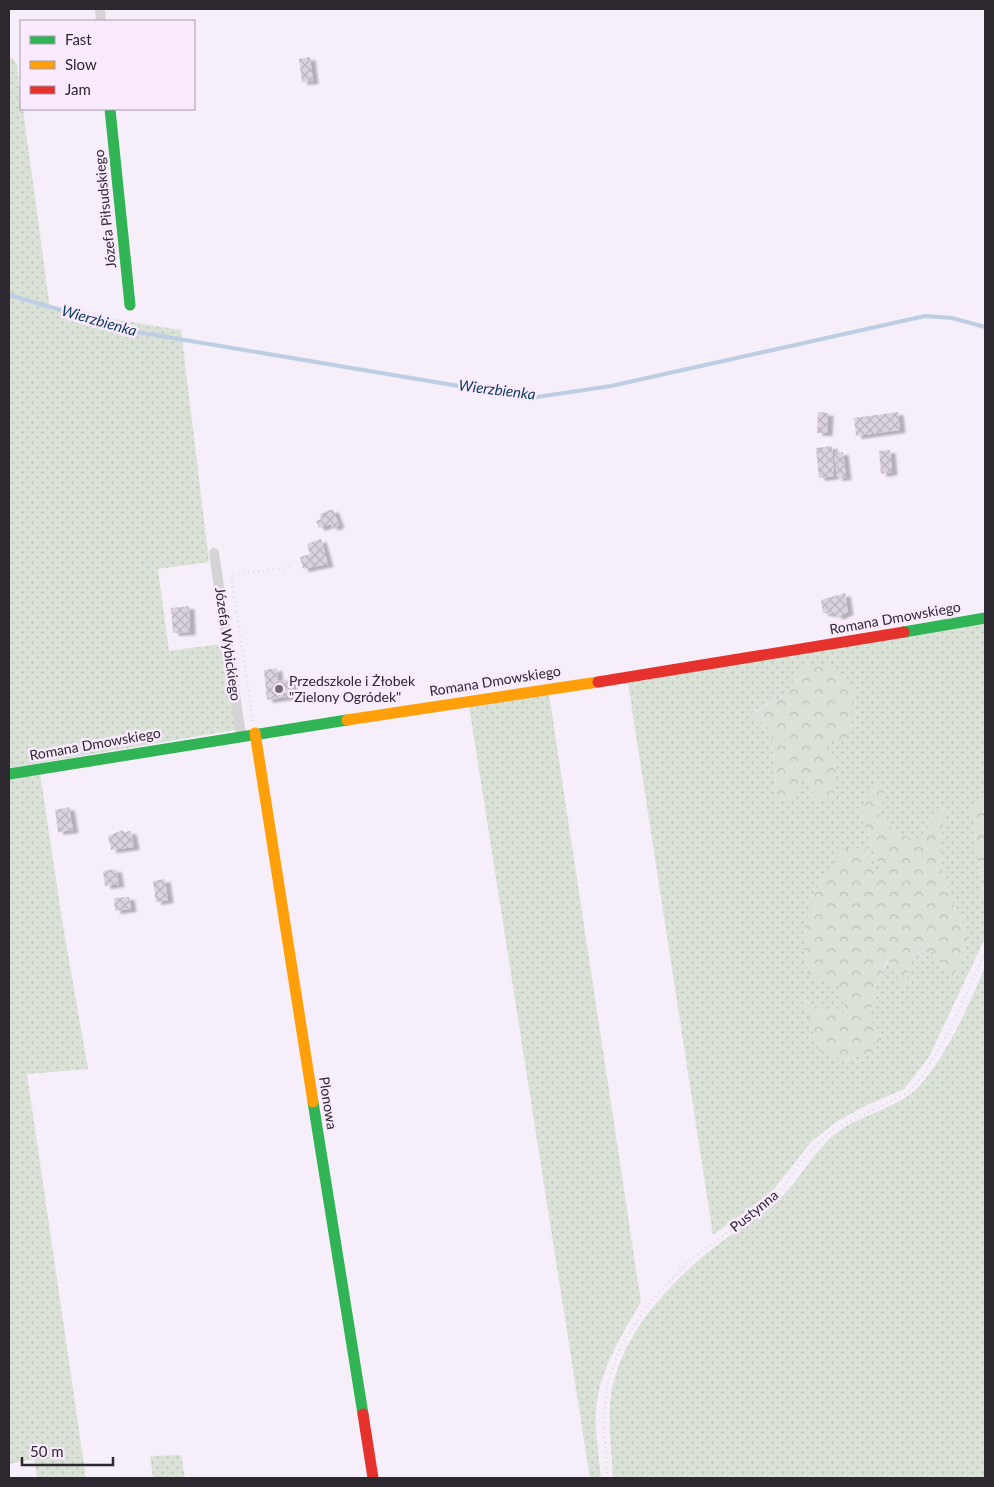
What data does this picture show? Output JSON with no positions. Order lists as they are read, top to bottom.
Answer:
{
  "streets": {
    "street": [
      "Józefa Piłsudskiego",
      "Romana Dmowskiego",
      "Józefa Wybickiego",
      "Plonowa"
    ],
    "path": ["Pustynna"]
  },
  "crossings": [
    ["Romana Dmowskiego", "Józefa Wybickiego"],
    ["Romana Dmowskiego", "Plonowa"]
  ],
  "water": ["Wierzbienka"],
  "places": ["Przedszkole i Żłobek \"Zielony Ogródek\""],
  "legend": ["Fast", "Slow", "Jam"],
  "scale_bar": "50 m"
}
